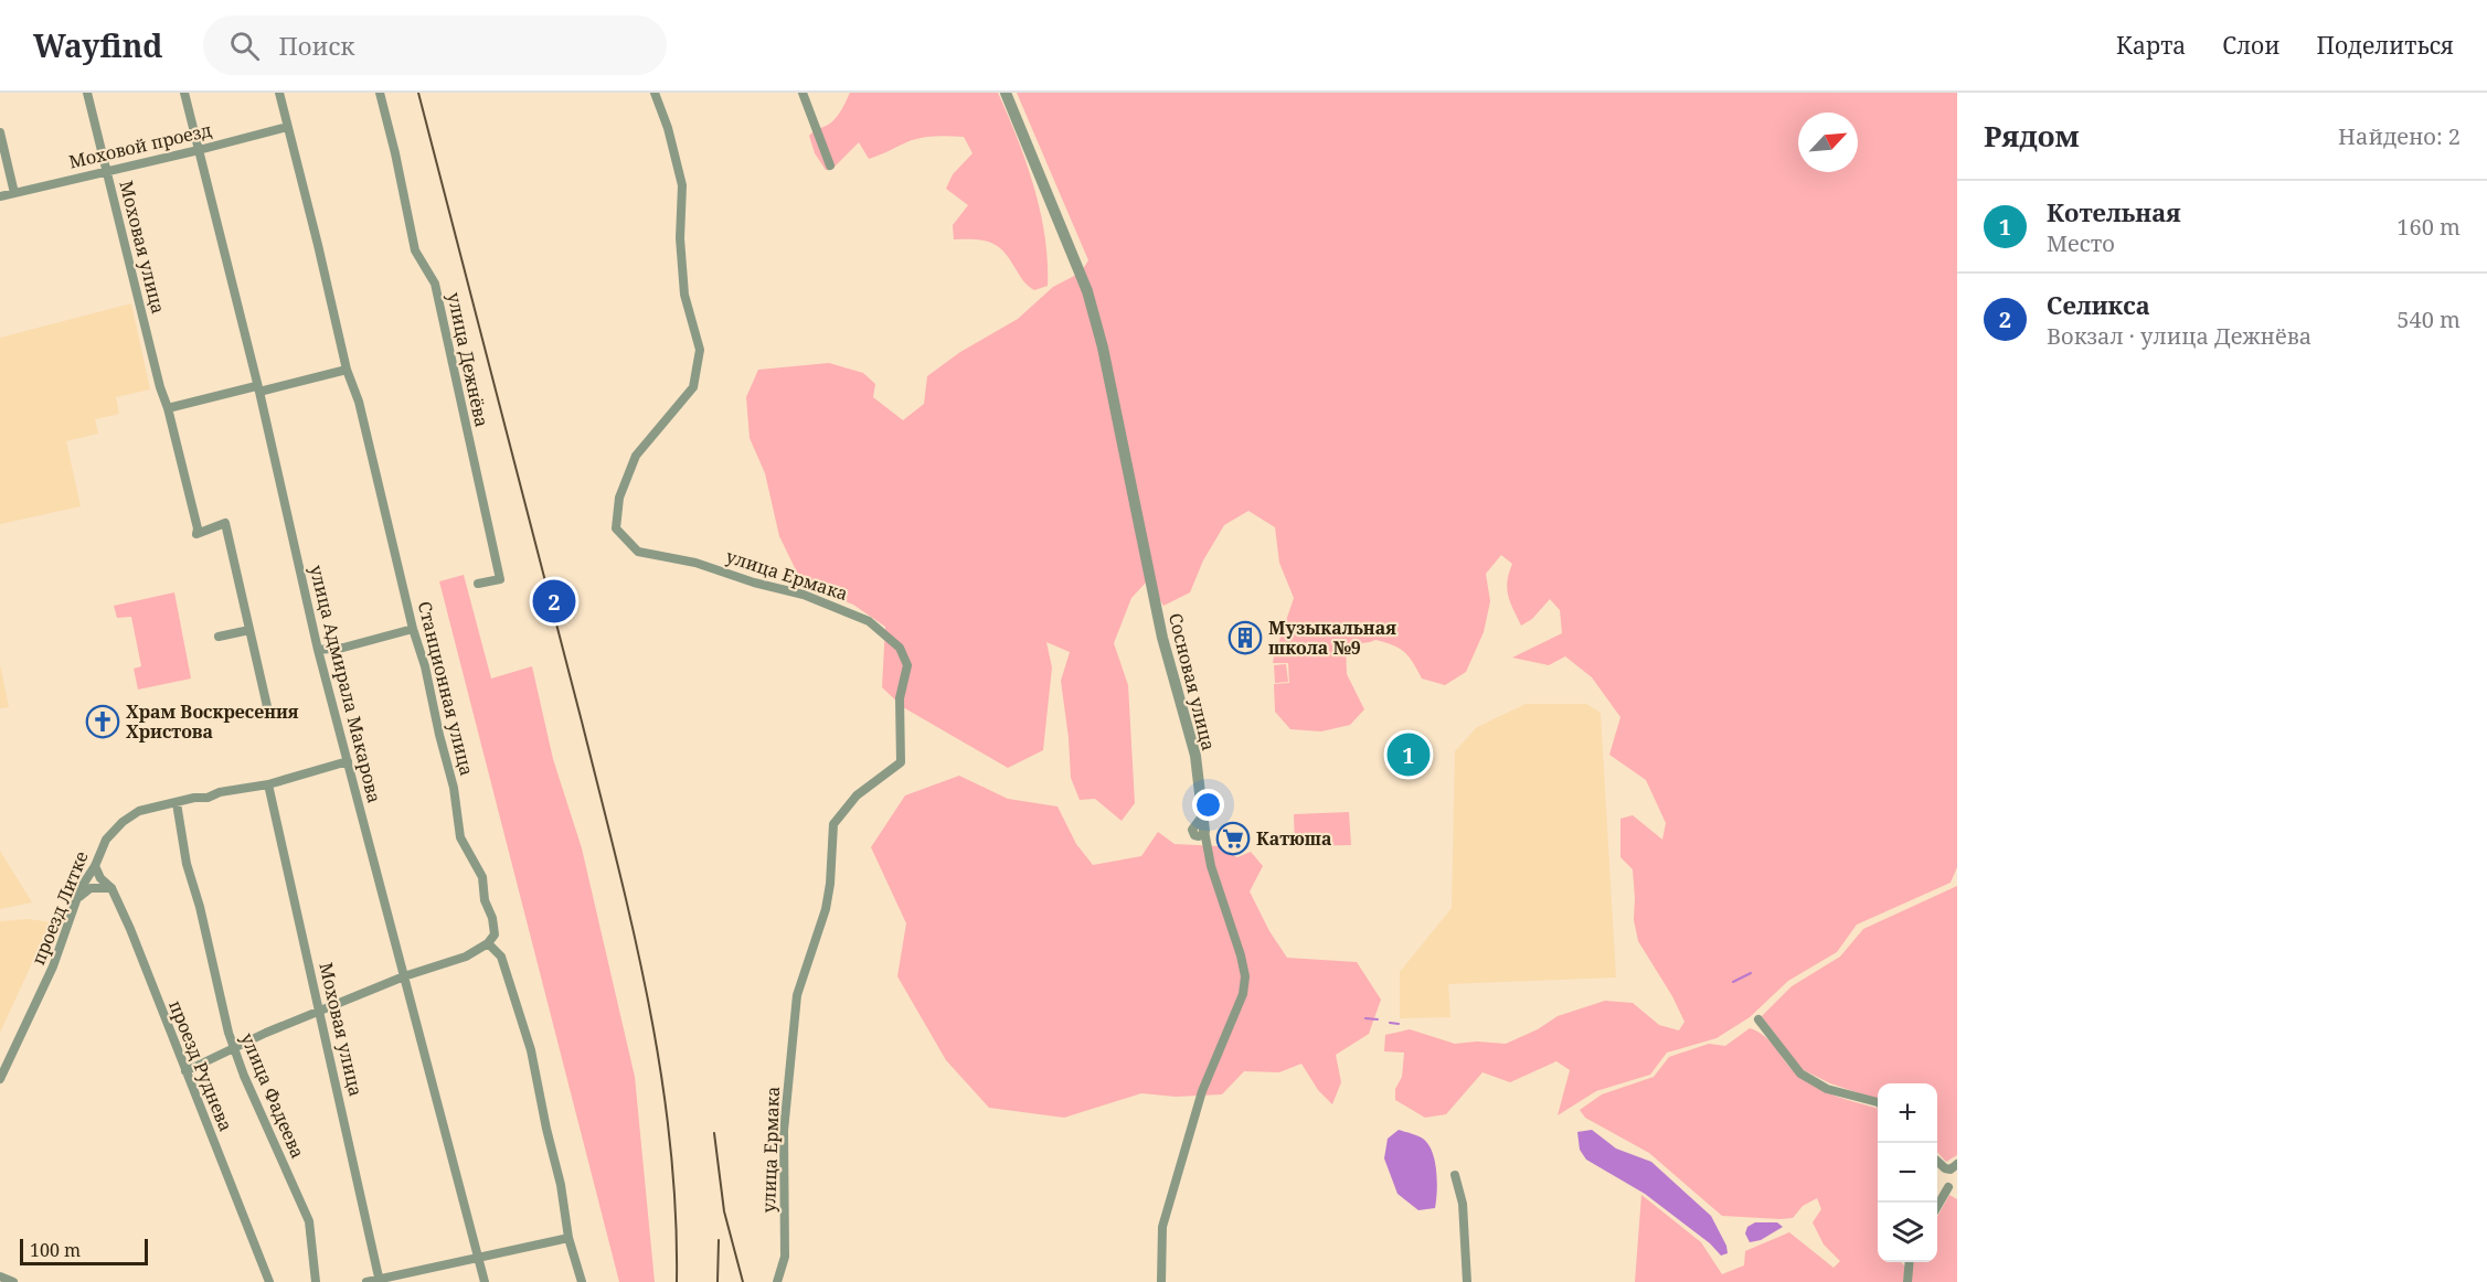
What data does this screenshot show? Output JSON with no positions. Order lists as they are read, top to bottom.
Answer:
{
  "streets": {
    "street": [
      "Моховой проезд",
      "Моховая улица",
      "улица Дежнёва",
      "улица Ермака",
      "Сосновая улица",
      "улица Адмирала Макарова",
      "Станционная улица",
      "проезд Литке",
      "проезд Руднева",
      "улица Фадеева"
    ]
  },
  "crossings": [
    ["Моховой проезд", "Моховая улица"],
    ["Моховой проезд", "улица Адмирала Макарова"],
    ["Моховой проезд", "Станционная улица"],
    ["Моховая улица", "проезд Литке"],
    ["улица Адмирала Макарова", "проезд Литке"],
    ["проезд Литке", "проезд Руднева"],
    ["проезд Литке", "улица Фадеева"]
  ],
  "places": {
    "building": ["Музыкальная школа №9"],
    "church": ["Храм Воскресения Христова"],
    "supermarket": ["Катюша"]
  },
  "scale_bar": "100 m",
  "north": "top right",
  "page": {
    "header": "Wayfind",
    "search": "Поиск",
    "nav": ["Карта", "Слои", "Поделиться"],
    "heading": ["Рядом", "Найдено: 2"],
    "list": [
      {
        "mark": "1",
        "name": "Котельная",
        "note": "Место",
        "value": "160 m"
      },
      {
        "mark": "2",
        "name": "Селикса",
        "note": "Вокзал · улица Дежнёва",
        "value": "540 m"
      }
    ],
    "pins": ["2", "1"],
    "map_buttons": ["+", "−"],
    "scale": "100 m"
  }
}
